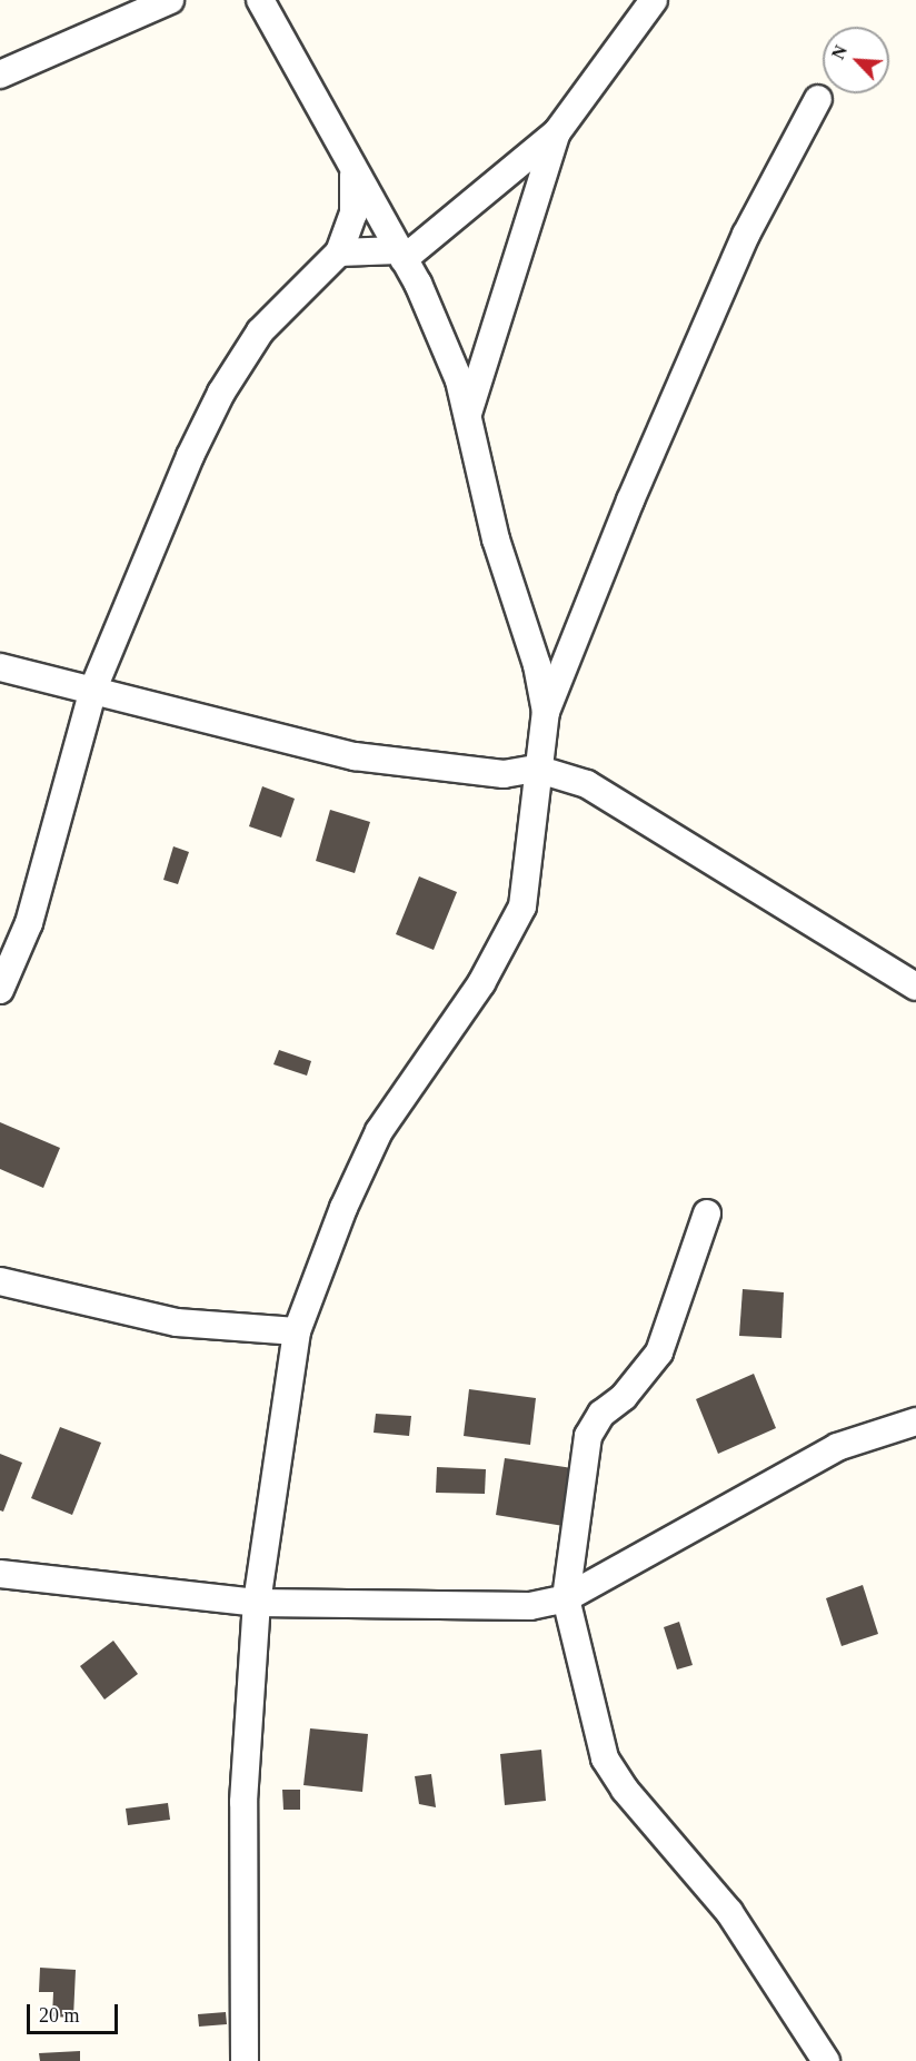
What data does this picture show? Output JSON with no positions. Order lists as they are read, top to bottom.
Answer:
{
  "scale_bar": "20 m",
  "north": "top left"
}
